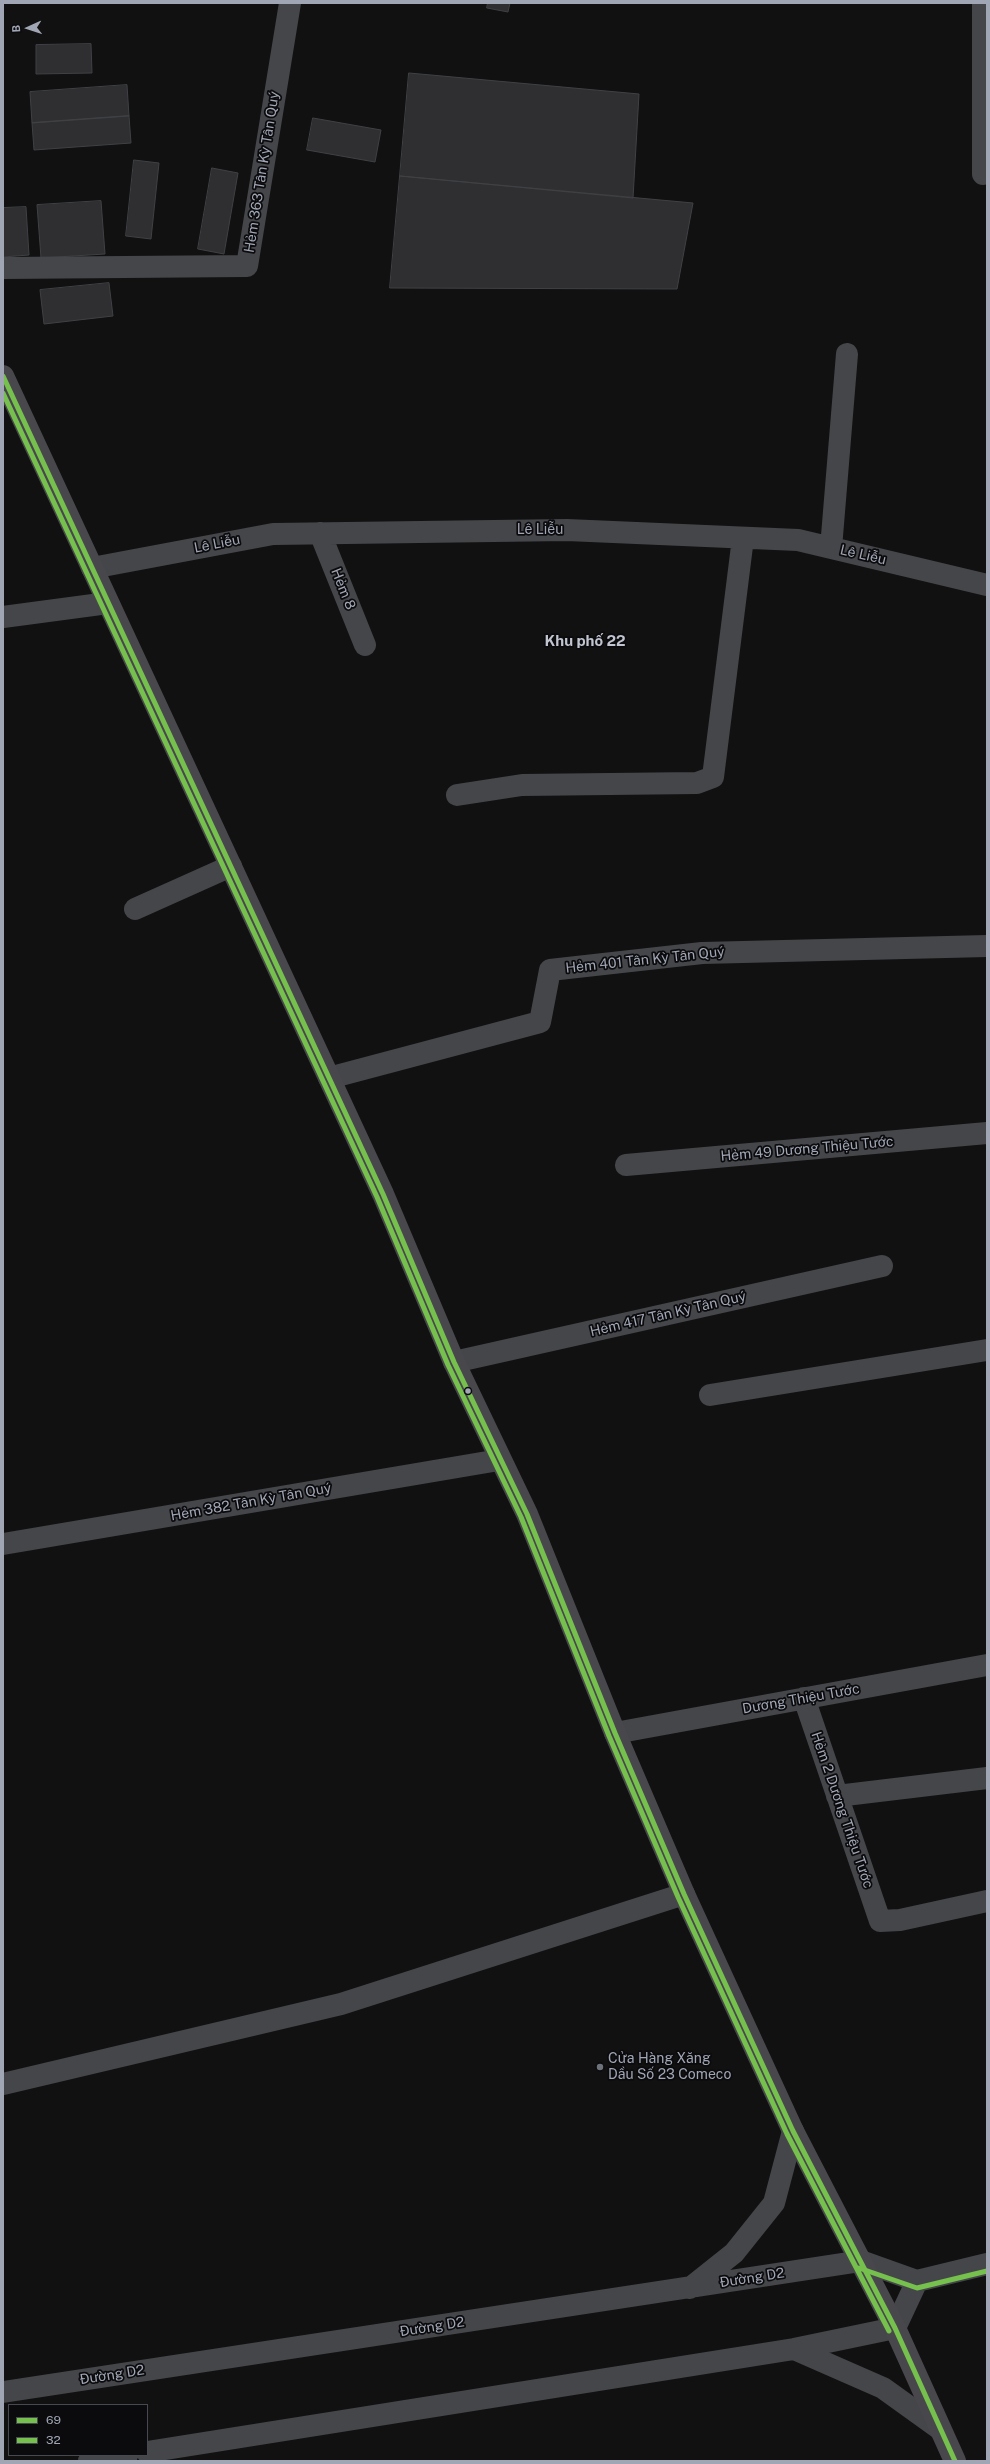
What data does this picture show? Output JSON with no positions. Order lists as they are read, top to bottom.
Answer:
{
  "streets": {
    "street": [
      "Hẻm 363 Tân Kỳ Tân Quý",
      "Lê Liễu",
      "Hẻm 8",
      "Hẻm 401 Tân Kỳ Tân Quý",
      "Hẻm 49 Dương Thiệu Tước",
      "Hẻm 417 Tân Kỳ Tân Quý",
      "Hẻm 382 Tân Kỳ Tân Quý",
      "Dương Thiệu Tước",
      "Hẻm 2 Dương Thiệu Tước",
      "Đường D2"
    ]
  },
  "crossings": [
    ["Lê Liễu", "Hẻm 8"],
    ["Dương Thiệu Tước", "Hẻm 2 Dương Thiệu Tước"]
  ],
  "districts": ["Khu phố 22"],
  "places": ["Cửa Hàng Xăng Dầu Số 23 Comeco"],
  "lines": ["transit line 69", "transit line 32"],
  "legend": ["69", "32"],
  "north": "left"
}
